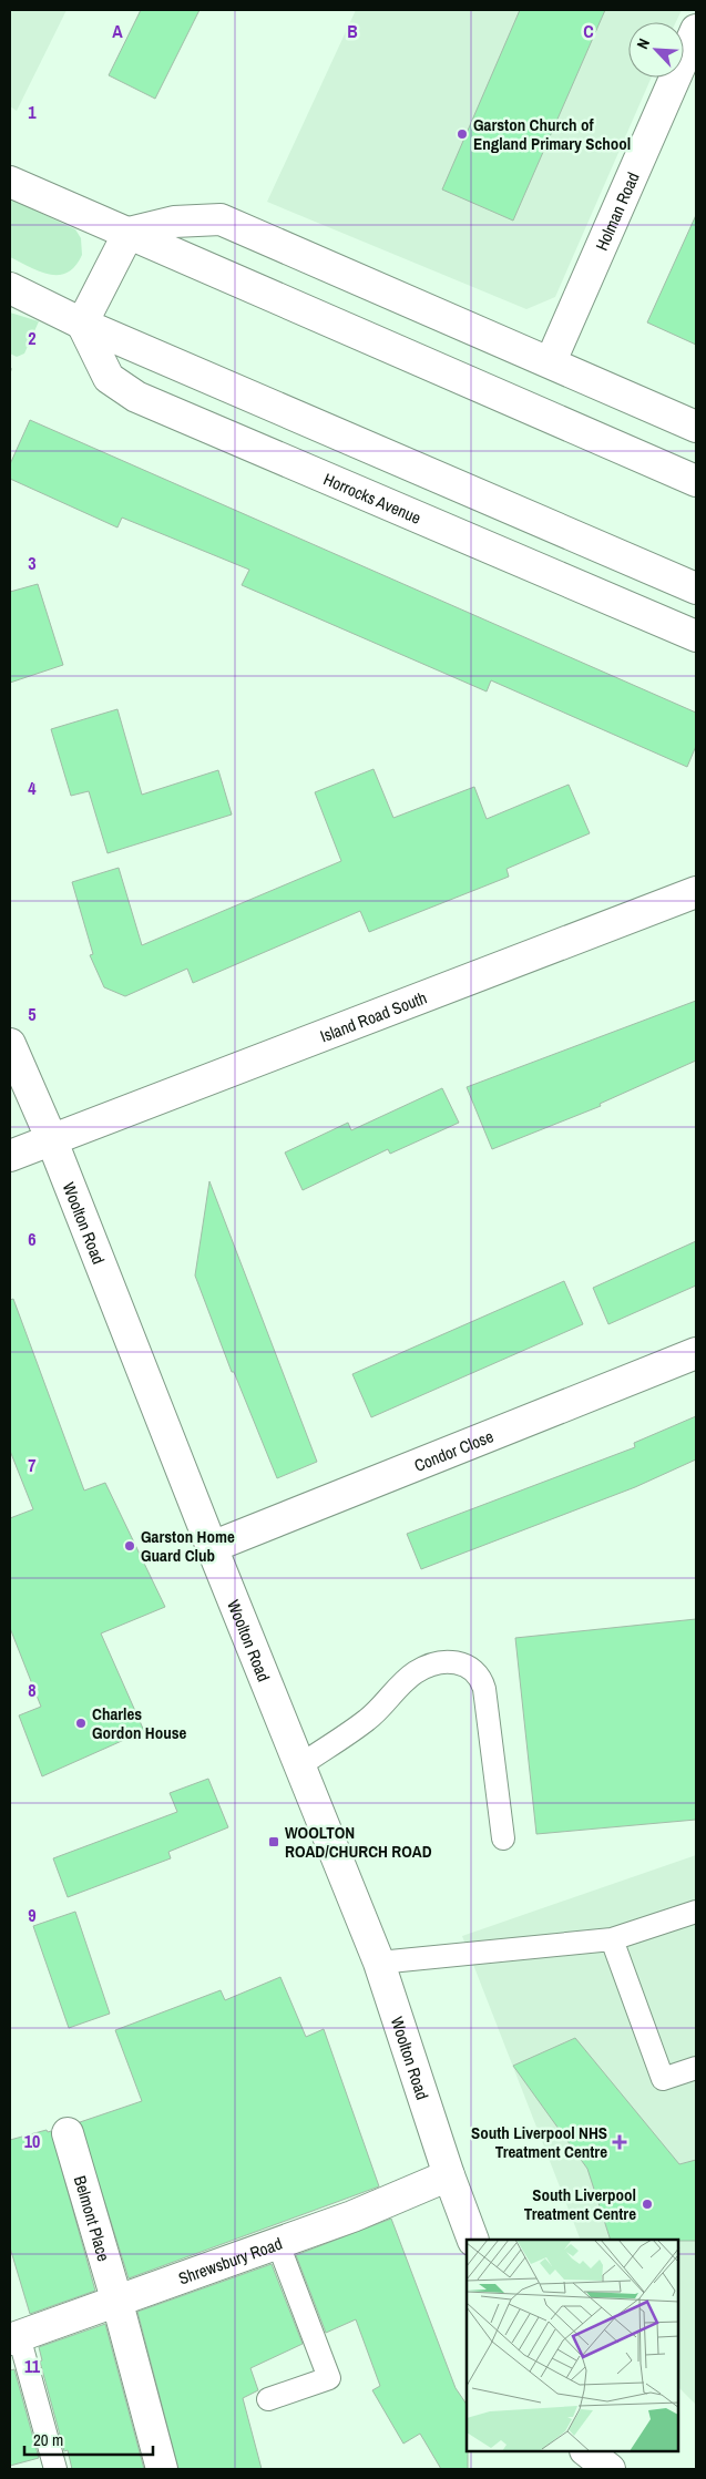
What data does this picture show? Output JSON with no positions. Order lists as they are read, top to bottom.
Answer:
{
  "streets": {
    "street": [
      "Holman Road",
      "Horrocks Avenue",
      "Island Road South",
      "Woolton Road",
      "Condor Close",
      "Belmont Place",
      "Shrewsbury Road"
    ]
  },
  "crossings": [
    ["Island Road South", "Woolton Road"],
    ["Woolton Road", "Condor Close"],
    ["Woolton Road", "Shrewsbury Road"],
    ["Belmont Place", "Shrewsbury Road"]
  ],
  "places": {
    "other": [
      "Garston Church of England Primary School",
      "Garston Home Guard Club",
      "Charles Gordon House",
      "South Liverpool Treatment Centre"
    ],
    "transit": ["WOOLTON ROAD/CHURCH ROAD"],
    "health": ["South Liverpool NHS Treatment Centre"]
  },
  "scale_bar": "20 m",
  "north": "top left",
  "grid": {
    "columns": ["A", "B", "C"],
    "rows": [
      "1",
      "2",
      "3",
      "4",
      "5",
      "6",
      "7",
      "8",
      "9",
      "10",
      "11"
    ]
  }
}
